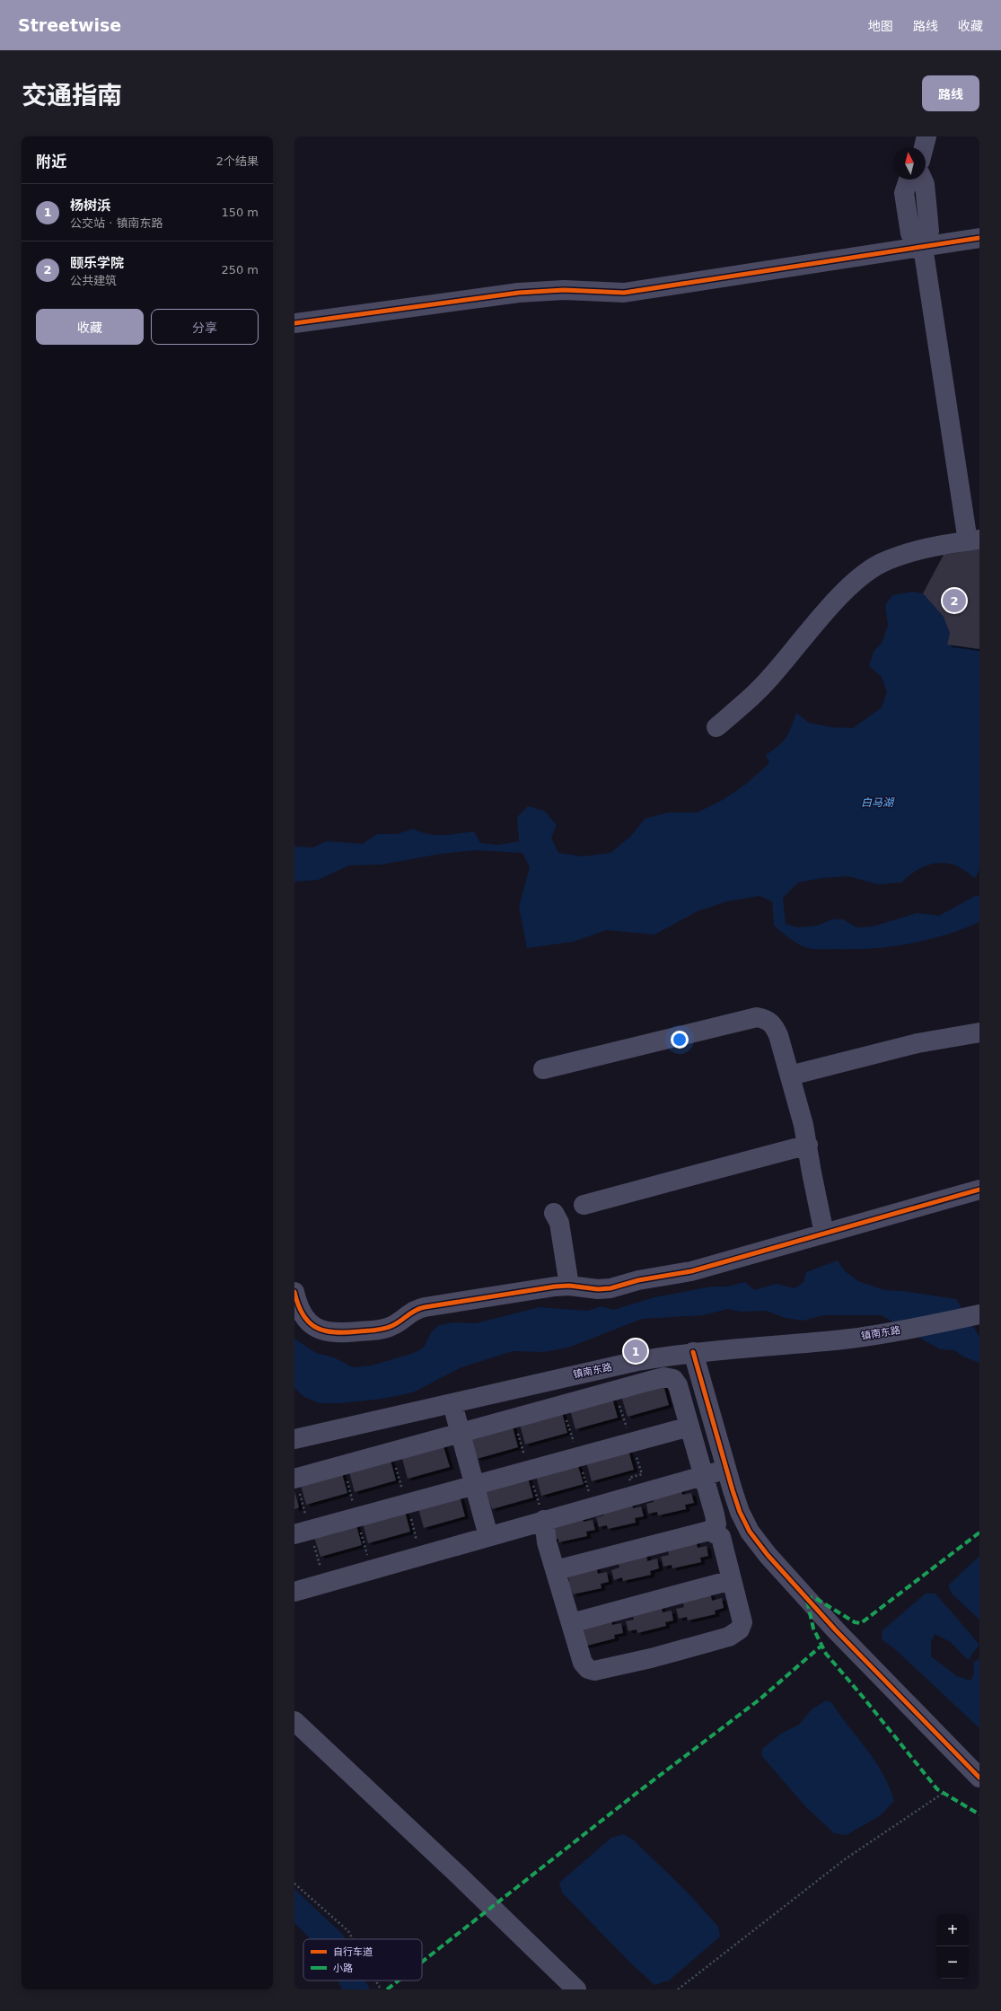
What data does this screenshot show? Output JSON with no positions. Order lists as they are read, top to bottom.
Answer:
{
  "streets": {
    "street": ["镇南东路"]
  },
  "water": ["白马湖"],
  "legend": ["自行车道", "小路"],
  "north": "top",
  "page": {
    "header": "Streetwise",
    "nav": ["地图", "路线", "收藏"],
    "title": "交通指南",
    "buttons": [
      "路线",
      ["收藏", "分享"]
    ],
    "heading": ["附近", "2个结果"],
    "list": [
      {
        "mark": "1",
        "name": "杨树浜",
        "note": "公交站 · 镇南东路",
        "value": "150 m"
      },
      {
        "mark": "2",
        "name": "颐乐学院",
        "note": "公共建筑",
        "value": "250 m"
      }
    ],
    "pins": ["2", "1"],
    "map_buttons": ["+", "−"]
  }
}
